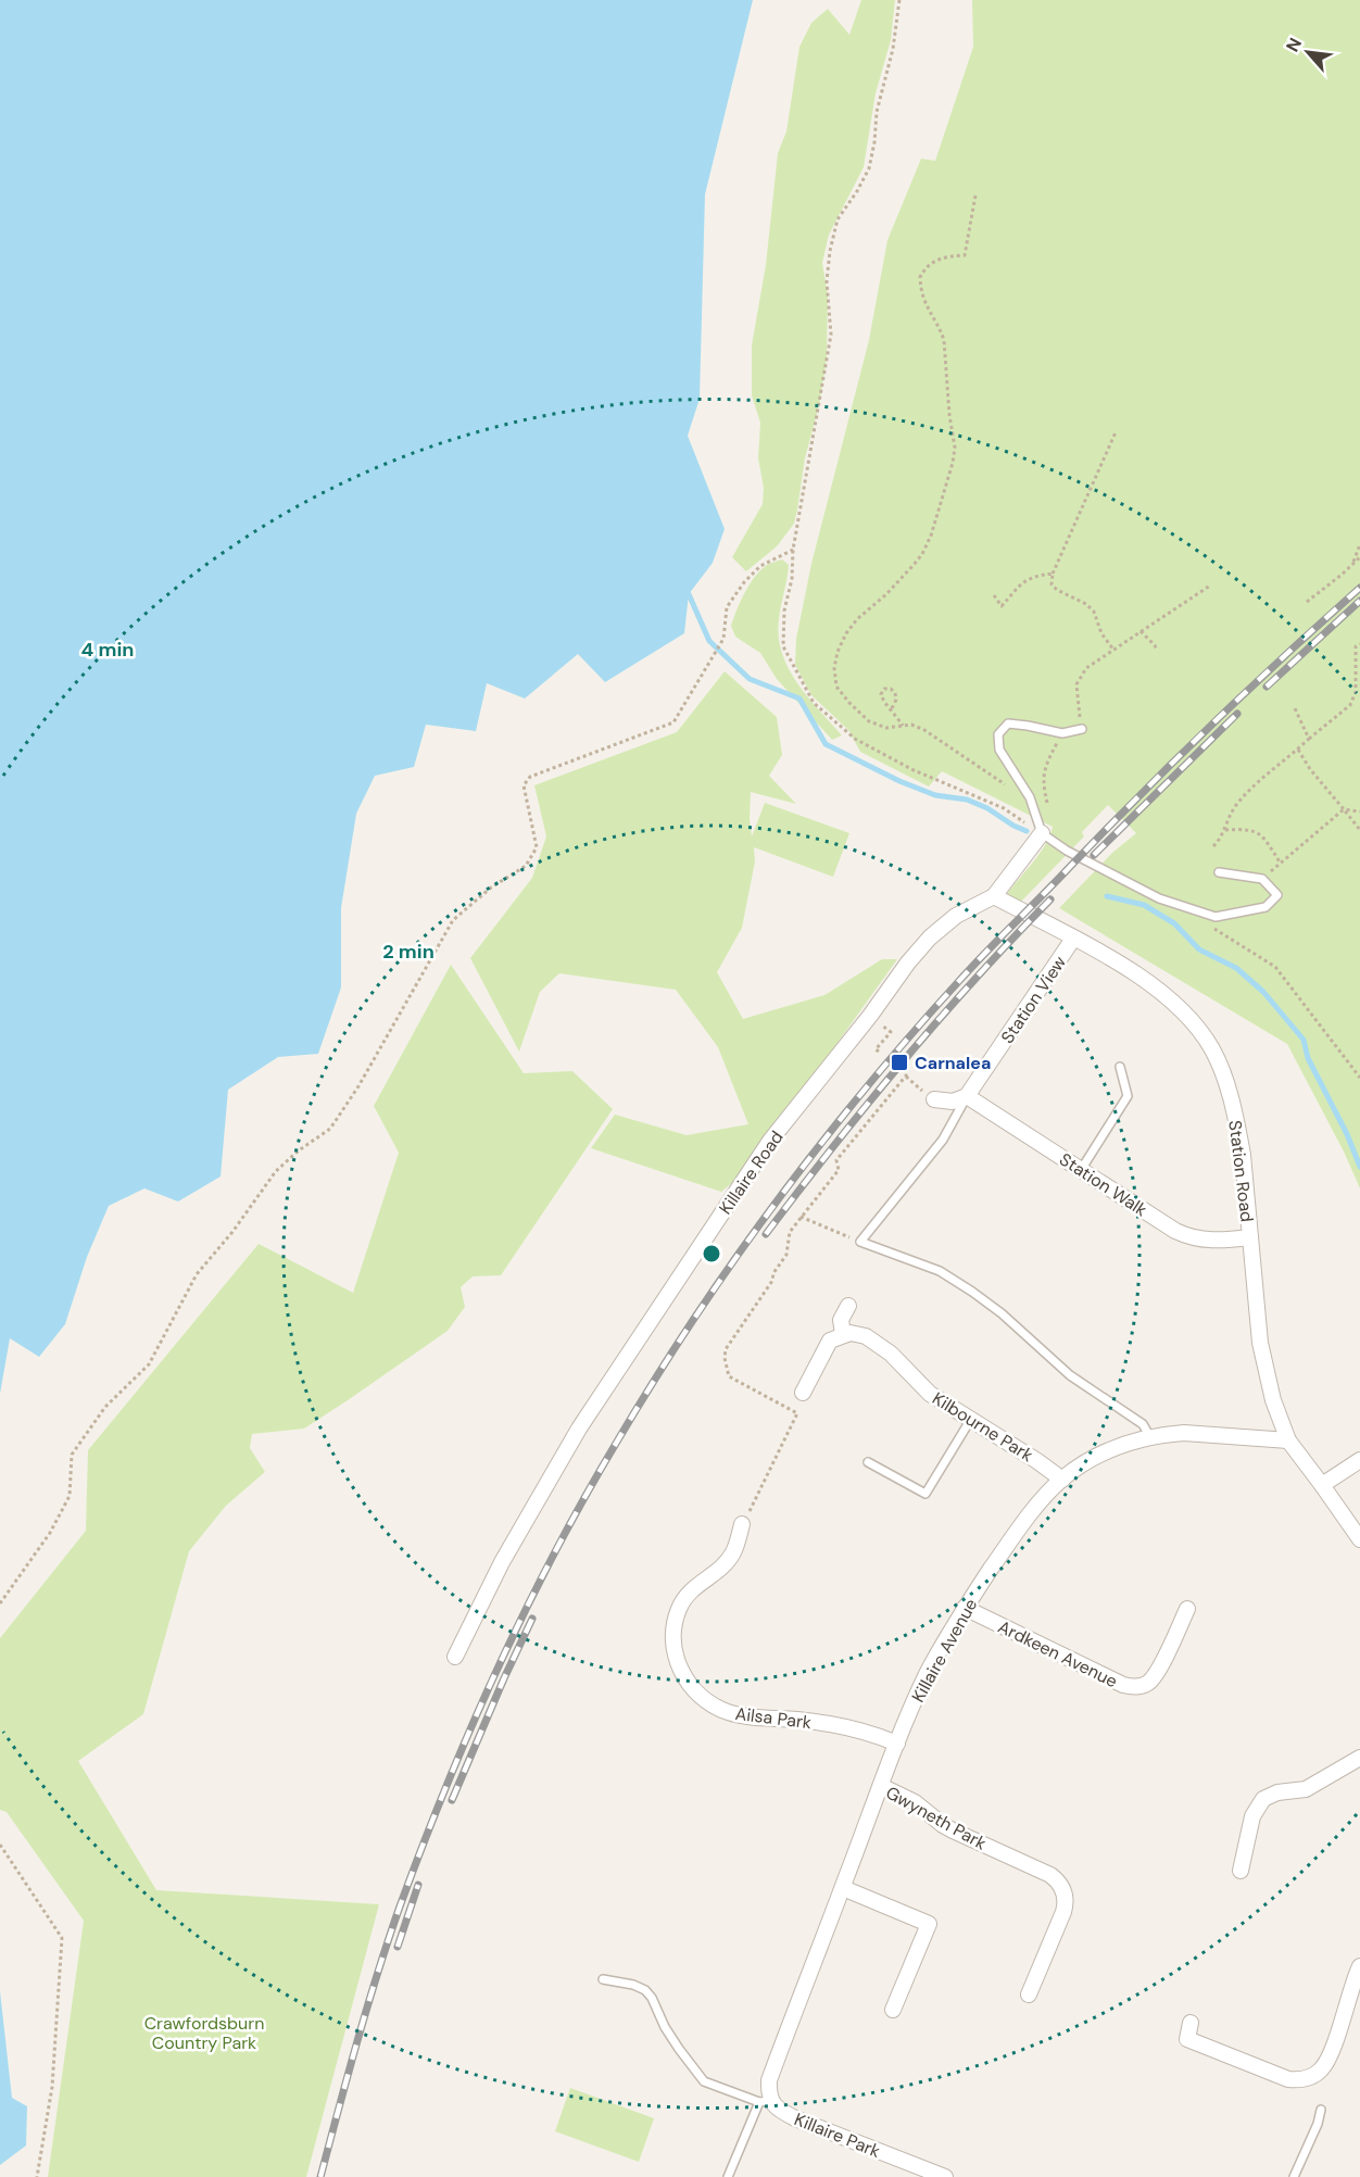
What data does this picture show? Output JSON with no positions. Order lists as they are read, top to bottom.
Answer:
{
  "streets": {
    "street": [
      "Station View",
      "Station Road",
      "Killaire Road",
      "Station Walk",
      "Kilbourne Park",
      "Killaire Avenue",
      "Ardkeen Avenue",
      "Ailsa Park",
      "Gwyneth Park",
      "Killaire Park"
    ]
  },
  "crossings": [
    ["Station View", "Station Road"],
    ["Station View", "Station Walk"],
    ["Station Road", "Killaire Road"],
    ["Station Road", "Station Walk"],
    ["Station Road", "Killaire Avenue"],
    ["Kilbourne Park", "Killaire Avenue"],
    ["Killaire Avenue", "Ardkeen Avenue"],
    ["Killaire Avenue", "Ailsa Park"],
    ["Killaire Avenue", "Gwyneth Park"],
    ["Killaire Avenue", "Killaire Park"]
  ],
  "parks": ["Crawfordsburn Country Park"],
  "places": {
    "transit": ["Carnalea"]
  },
  "north": "top left",
  "rings": ["4 min", "2 min"]
}
